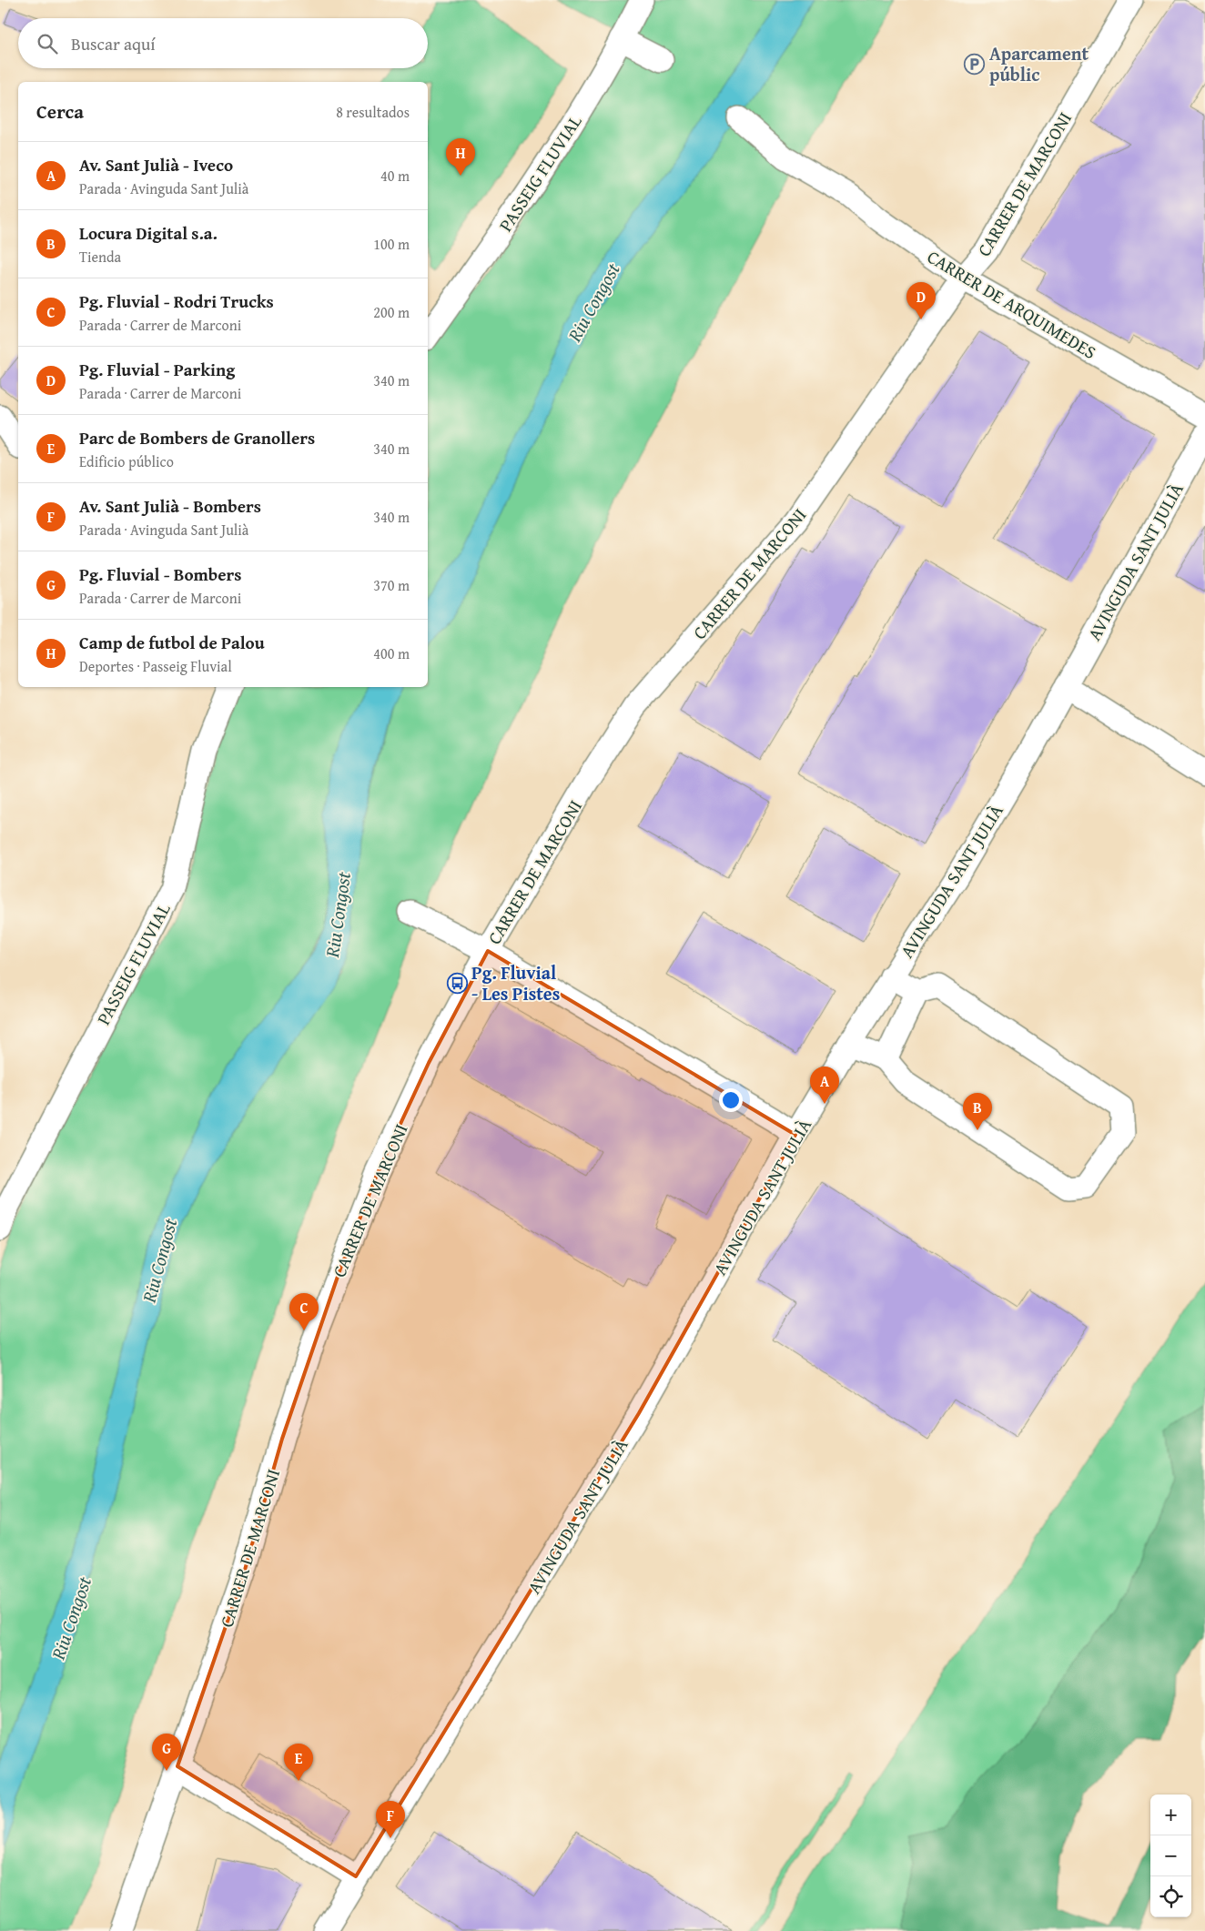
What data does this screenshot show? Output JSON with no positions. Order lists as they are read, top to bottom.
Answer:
{
  "streets": {
    "street": [
      "PASSEIG FLUVIAL",
      "CARRER DE MARCONI",
      "CARRER DE ARQUIMEDES",
      "AVINGUDA SANT JULIÀ"
    ]
  },
  "crossings": [
    ["CARRER DE MARCONI", "CARRER DE ARQUIMEDES"]
  ],
  "water": ["Riu Congost"],
  "places": {
    "parking": ["Aparcament públic"],
    "bus stop": ["Pg. Fluvial - Les Pistes"]
  },
  "page": {
    "search": "Buscar aquí",
    "heading": ["Cerca", "8 resultados"],
    "pins": [
      "H",
      "D",
      "A",
      "B",
      "C",
      "G",
      "E",
      "F"
    ],
    "list": [
      {
        "mark": "A",
        "name": "Av. Sant Julià - Iveco",
        "note": "Parada · Avinguda Sant Julià",
        "value": "40 m"
      },
      {
        "mark": "B",
        "name": "Locura Digital s.a.",
        "note": "Tienda",
        "value": "100 m"
      },
      {
        "mark": "C",
        "name": "Pg. Fluvial - Rodri Trucks",
        "note": "Parada · Carrer de Marconi",
        "value": "200 m"
      },
      {
        "mark": "D",
        "name": "Pg. Fluvial - Parking",
        "note": "Parada · Carrer de Marconi",
        "value": "340 m"
      },
      {
        "mark": "E",
        "name": "Parc de Bombers de Granollers",
        "note": "Edificio público",
        "value": "340 m"
      },
      {
        "mark": "F",
        "name": "Av. Sant Julià - Bombers",
        "note": "Parada · Avinguda Sant Julià",
        "value": "340 m"
      },
      {
        "mark": "G",
        "name": "Pg. Fluvial - Bombers",
        "note": "Parada · Carrer de Marconi",
        "value": "370 m"
      },
      {
        "mark": "H",
        "name": "Camp de futbol de Palou",
        "note": "Deportes · Passeig Fluvial",
        "value": "400 m"
      }
    ],
    "map_buttons": ["+", "−"]
  }
}
